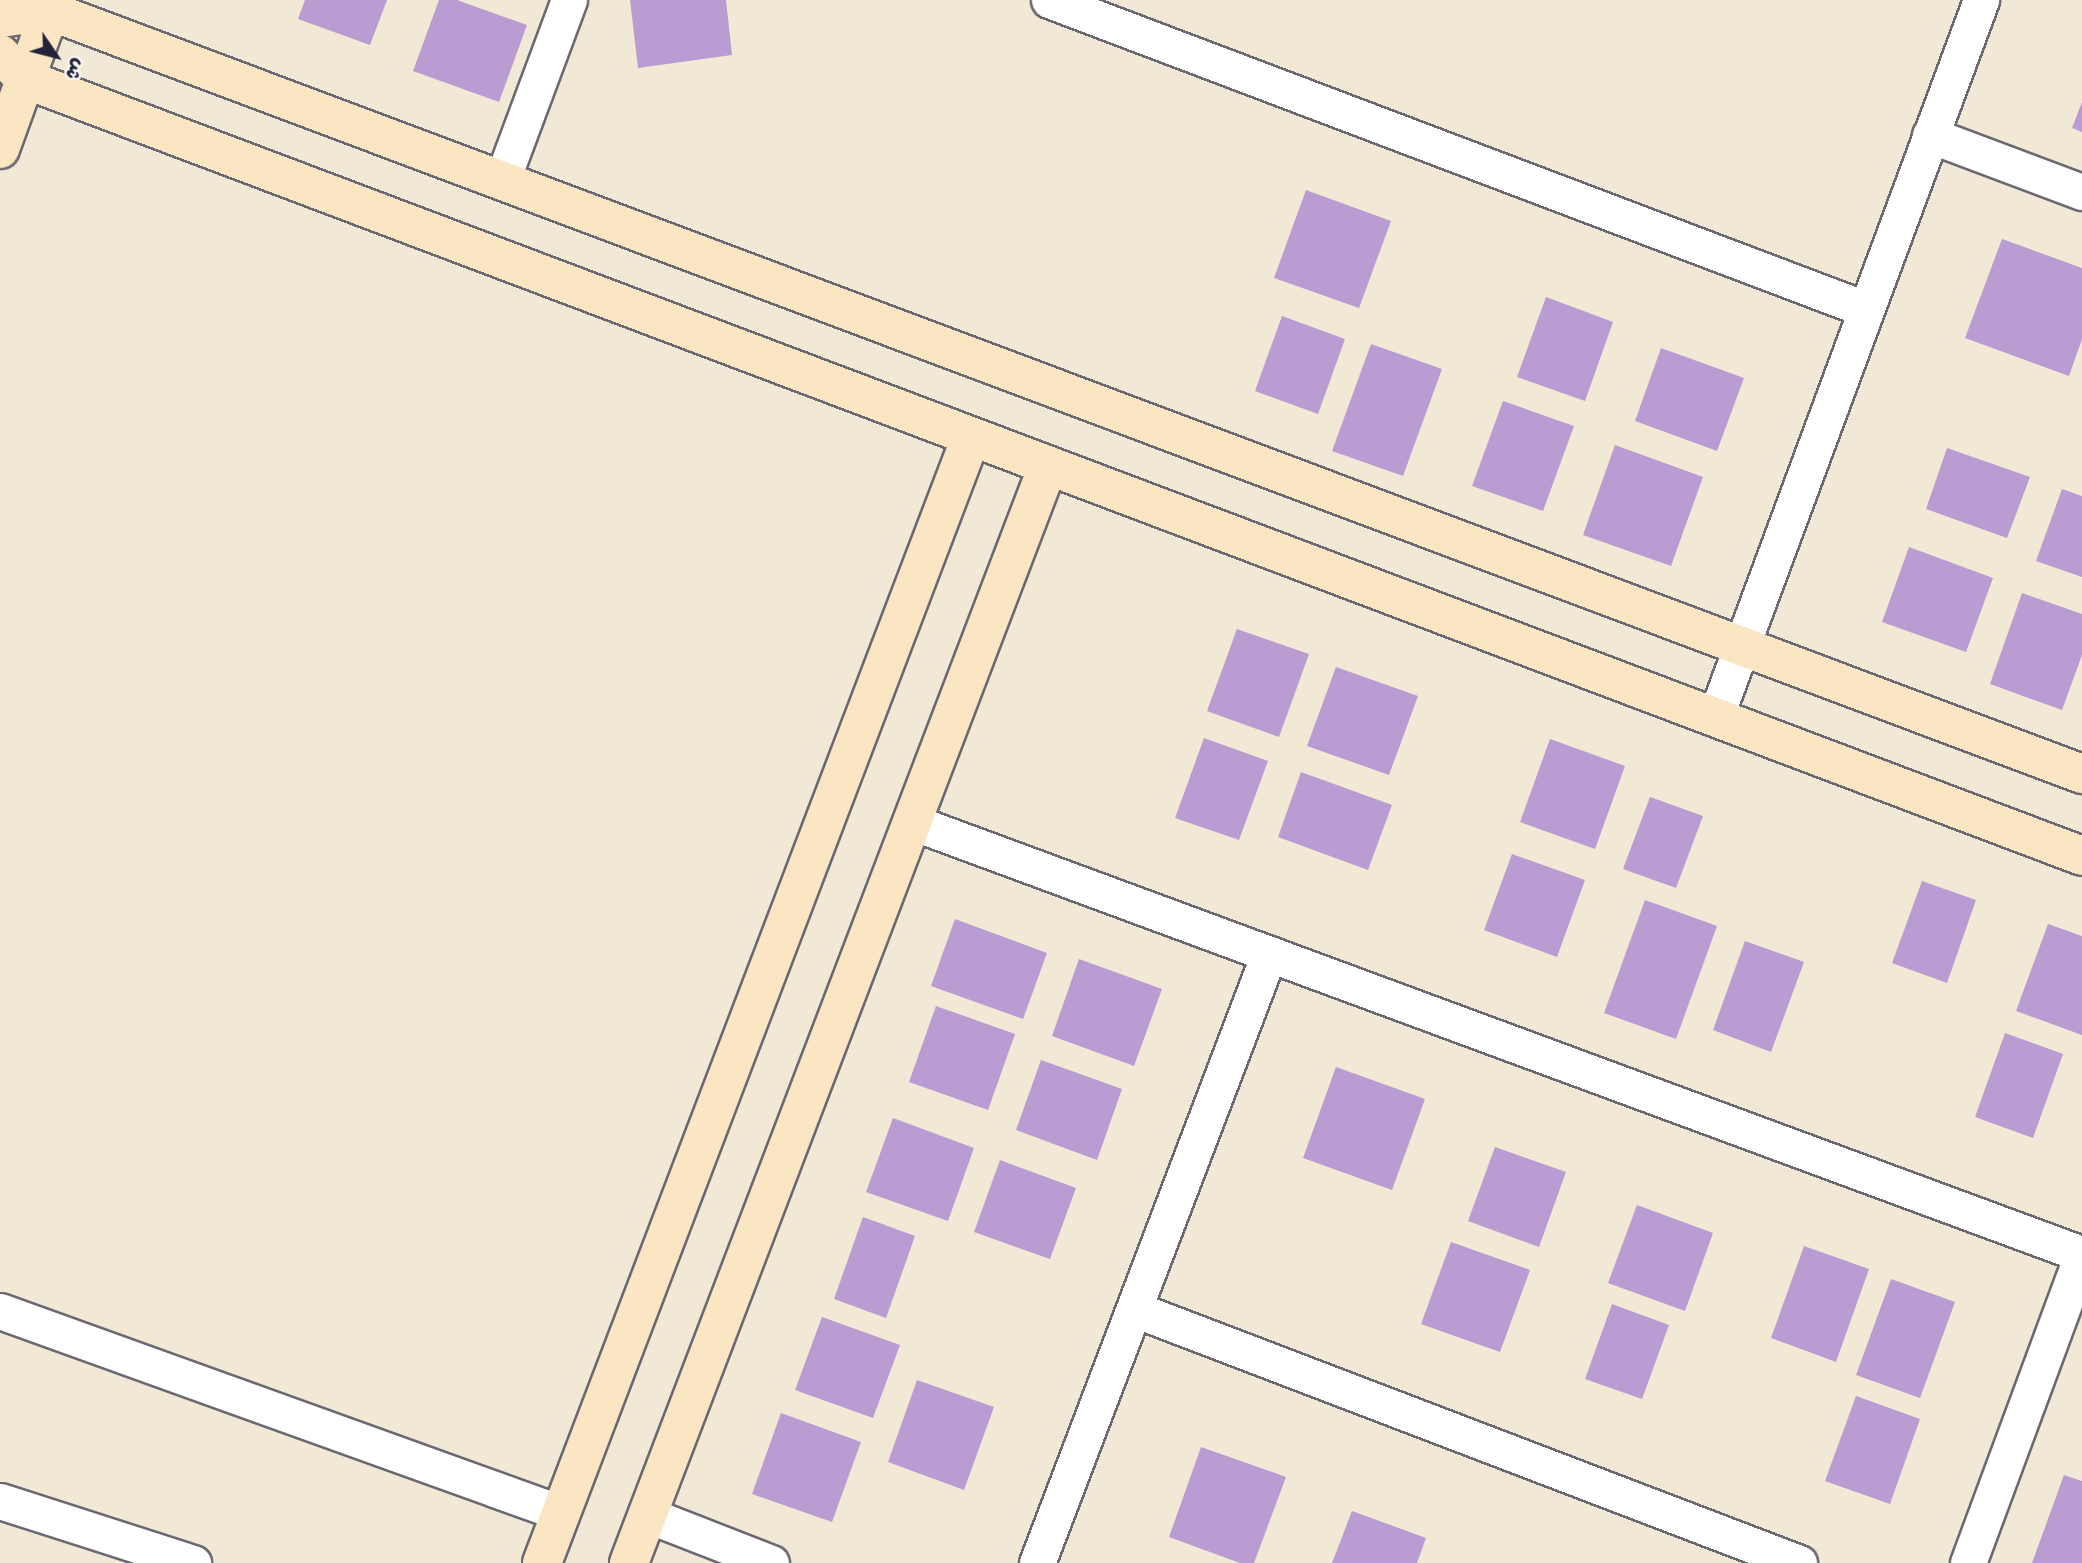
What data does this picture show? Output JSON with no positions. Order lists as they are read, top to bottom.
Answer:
{
  "north": "bottom right"
}
